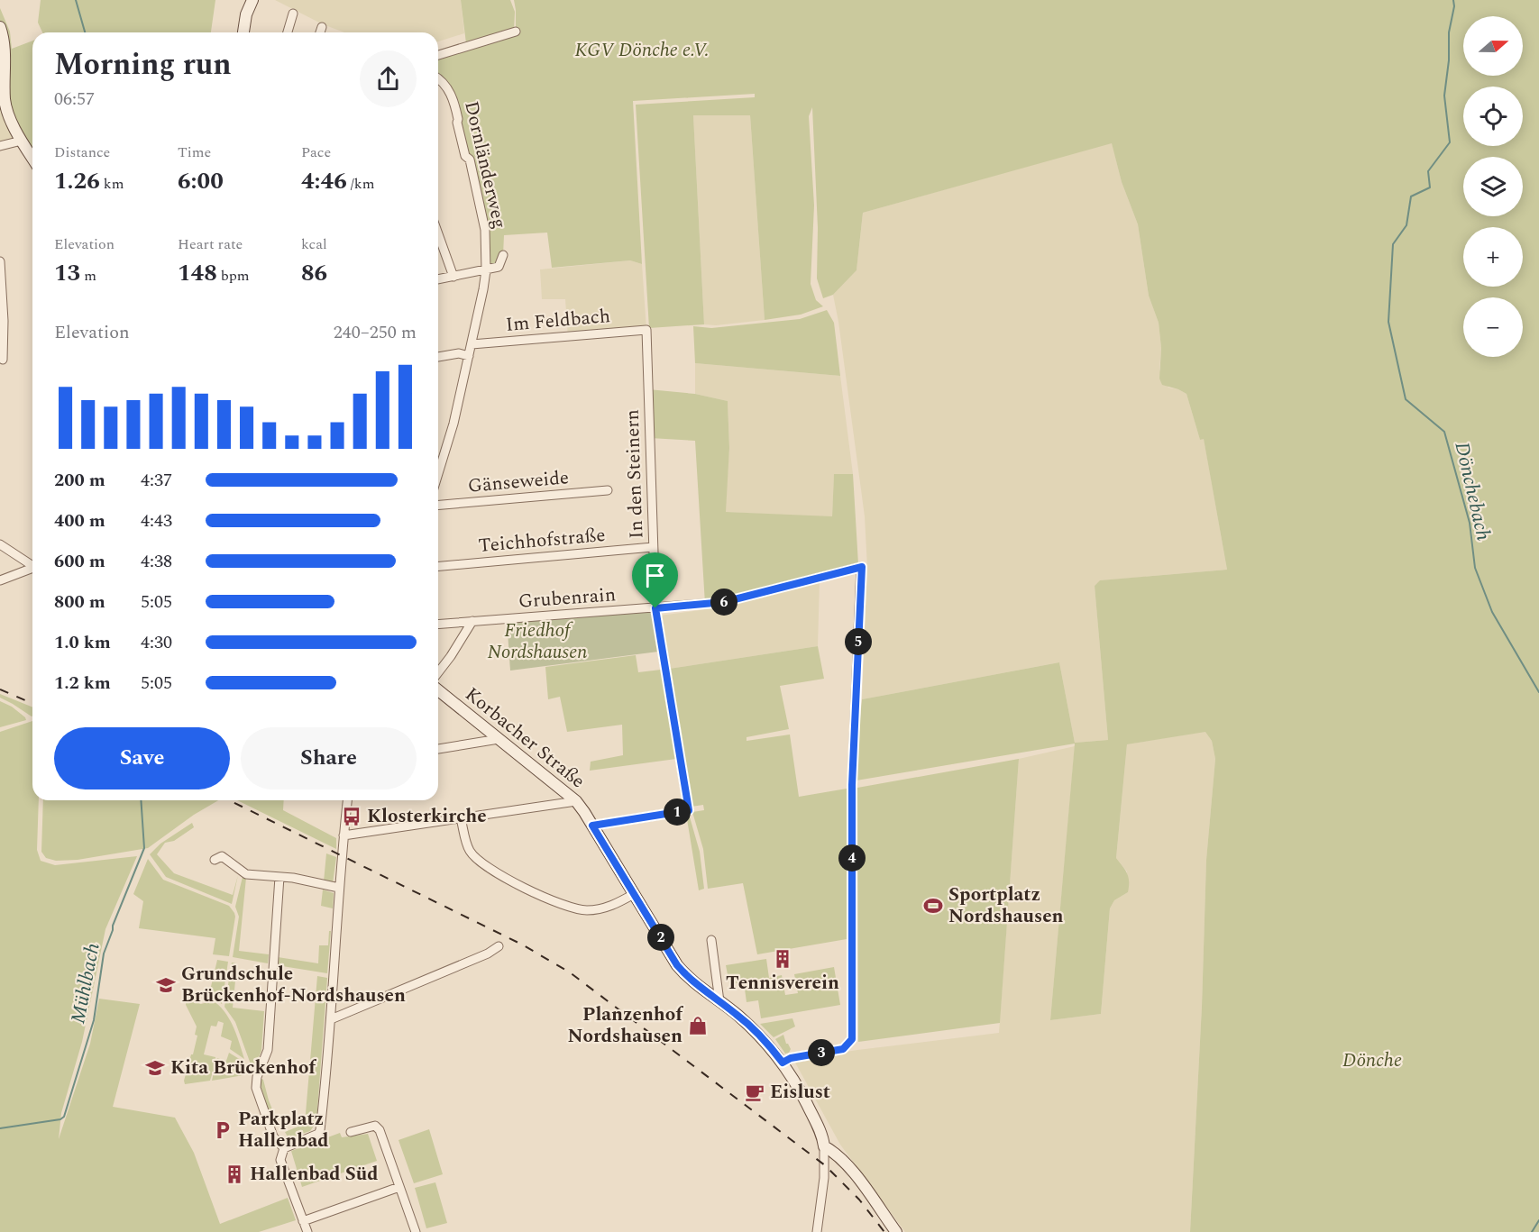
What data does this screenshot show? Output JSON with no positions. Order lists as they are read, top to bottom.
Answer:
{
  "streets": {
    "street": [
      "Dornländerweg",
      "Im Feldbach",
      "In den Steinern",
      "Gänseweide",
      "Teichhofstraße",
      "Grubenrain",
      "Korbacher Straße"
    ]
  },
  "crossings": [
    ["Dornländerweg", "Gänseweide"],
    ["Im Feldbach", "In den Steinern"],
    ["Im Feldbach", "Gänseweide"],
    ["In den Steinern", "Teichhofstraße"],
    ["In den Steinern", "Grubenrain"],
    ["In den Steinern", "Korbacher Straße"],
    ["Grubenrain", "Korbacher Straße"]
  ],
  "water": ["Dönchebach", "Mühlbach"],
  "parks": ["KGV Dönche e.V.", "Friedhof Nordshausen", "Dönche"],
  "places": {
    "bus stop": ["Klosterkirche"],
    "sports": ["Sportplatz Nordshausen"],
    "building": ["Tennisverein", "Hallenbad Süd"],
    "school or university": ["Grundschule Brückenhof-Nordshausen", "Kita Brückenhof"],
    "shop": ["Planzenhof Nordshausen"],
    "cafe": ["Eislust"],
    "parking": ["Parkplatz Hallenbad"]
  },
  "north": "right",
  "page": {
    "map_buttons": ["+", "−"],
    "heading": ["Morning run", "06:57"],
    "stats": [
      ["Distance", "1.26 km"],
      ["Time", "6:00"],
      ["Pace", "4:46 /km"],
      ["Elevation", "13 m"],
      ["Heart rate", "148 bpm"],
      ["kcal", "86"]
    ],
    "chart": ["Elevation", "240–250 m"],
    "list": [
      {
        "name": "200 m",
        "note": "4:37"
      },
      {
        "name": "400 m",
        "note": "4:43"
      },
      {
        "name": "600 m",
        "note": "4:38"
      },
      {
        "name": "800 m",
        "note": "5:05"
      },
      {
        "name": "1.0 km",
        "note": "4:30"
      },
      {
        "name": "1.2 km",
        "note": "5:05"
      }
    ],
    "pins": [
      "6",
      "5",
      "1",
      "4",
      "2",
      "3"
    ],
    "buttons": ["Save", "Share"]
  }
}
